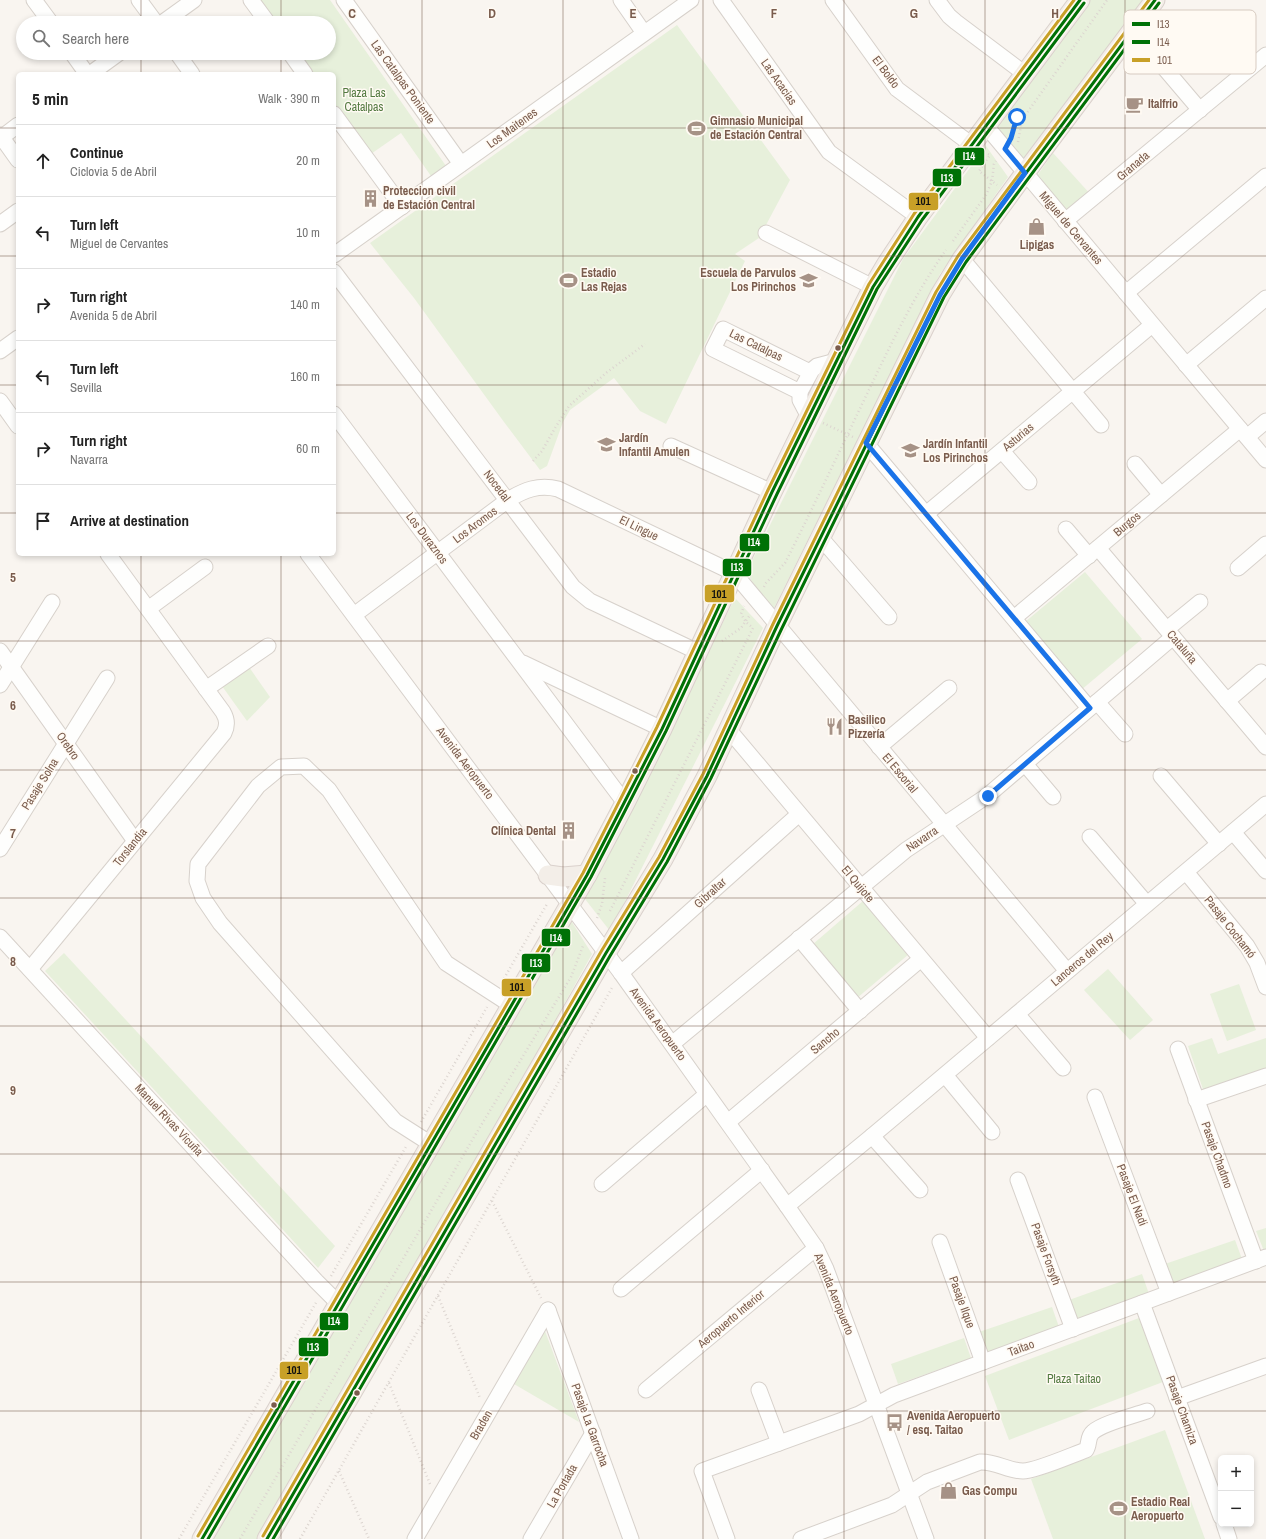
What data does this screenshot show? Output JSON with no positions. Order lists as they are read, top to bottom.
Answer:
{
  "streets": {
    "street": [
      "El Boldo",
      "Las Catalpas Poniente",
      "Las Acacias",
      "Los Maitenes",
      "Granada",
      "Miguel de Cervantes",
      "Las Catalpas",
      "Asturias",
      "Nocedal",
      "Burgos",
      "Los Aromos",
      "El Lingue",
      "Los Duraznos",
      "Cataluña",
      "Orebro",
      "Avenida Aeropuerto",
      "El Escorial",
      "Pasaje Solna",
      "Navarra",
      "Torslandia",
      "El Quijote",
      "Gibraltar",
      "Pasaje Cochamó",
      "Lanceros del Rey",
      "Sancho",
      "Manuel Rivas Vicuña",
      "Pasaje Chadmo",
      "Pasaje El Nadi",
      "Pasaje Forsyth",
      "Pasaje Ilque",
      "Aeropuerto Interior",
      "Taitao",
      "Pasaje Chamiza",
      "Braden",
      "Pasaje La Garrocha",
      "La Portada"
    ]
  },
  "crossings": [
    ["El Boldo", "Miguel de Cervantes"],
    ["Las Catalpas Poniente", "Los Maitenes"],
    ["Granada", "Miguel de Cervantes"],
    ["Miguel de Cervantes", "Asturias"],
    ["Miguel de Cervantes", "Burgos"],
    ["Nocedal", "Los Aromos"],
    ["Burgos", "Cataluña"],
    ["Los Aromos", "El Lingue"],
    ["Los Aromos", "Los Duraznos"],
    ["Los Aromos", "Avenida Aeropuerto"],
    ["El Lingue", "El Escorial"],
    ["Cataluña", "Navarra"],
    ["Orebro", "Pasaje Solna"],
    ["Orebro", "Torslandia"],
    ["Avenida Aeropuerto", "Navarra"],
    ["Avenida Aeropuerto", "Gibraltar"],
    ["Avenida Aeropuerto", "Lanceros del Rey"],
    ["Avenida Aeropuerto", "Sancho"],
    ["Avenida Aeropuerto", "Aeropuerto Interior"],
    ["Avenida Aeropuerto", "Taitao"],
    ["El Escorial", "Navarra"],
    ["El Escorial", "Lanceros del Rey"],
    ["Navarra", "El Quijote"],
    ["Torslandia", "Manuel Rivas Vicuña"],
    ["El Quijote", "Gibraltar"],
    ["El Quijote", "Lanceros del Rey"],
    ["El Quijote", "Sancho"],
    ["Pasaje Cochamó", "Lanceros del Rey"],
    ["Pasaje Chadmo", "Taitao"],
    ["Pasaje El Nadi", "Taitao"],
    ["Pasaje Forsyth", "Taitao"],
    ["Pasaje Ilque", "Taitao"],
    ["Taitao", "Pasaje Chamiza"],
    ["Braden", "Pasaje La Garrocha"],
    ["Pasaje La Garrocha", "La Portada"]
  ],
  "parks": ["Plaza Las Catalpas", "Plaza Taitao"],
  "places": {
    "cafe": ["Italfrio"],
    "sports": ["Gimnasio Municipal de Estación Central", "Estadio Las Rejas", "Estadio Real Aeropuerto"],
    "building": ["Proteccion civil de Estación Central", "Clínica Dental"],
    "shop": ["Lipigas", "Gas Compu"],
    "school or university": ["Escuela de Parvulos Los Pirinchos", "Jardín Infantil Amulen", "Jardín Infantil Los Pirinchos"],
    "restaurant": ["Basilico Pizzería"],
    "bus stop": ["Avenida Aeropuerto / esq. Taitao"]
  },
  "lines": ["transit line I13", "transit line 101", "transit line I14"],
  "legend": ["I13", "I14", "101"],
  "page": {
    "search": "Search here",
    "heading": ["5 min", "Walk · 390 m"],
    "list": [
      ["Continue", "Ciclovia 5 de Abril", "20 m"],
      ["Turn left", "Miguel de Cervantes", "10 m"],
      ["Turn right", "Avenida 5 de Abril", "140 m"],
      ["Turn left", "Sevilla", "160 m"],
      ["Turn right", "Navarra", "60 m"],
      "Arrive at destination"
    ],
    "map_buttons": ["+", "−"]
  },
  "grid": {
    "columns": [
      "C",
      "D",
      "E",
      "F",
      "G",
      "H"
    ],
    "rows": [
      "5",
      "6",
      "7",
      "8",
      "9"
    ]
  }
}
